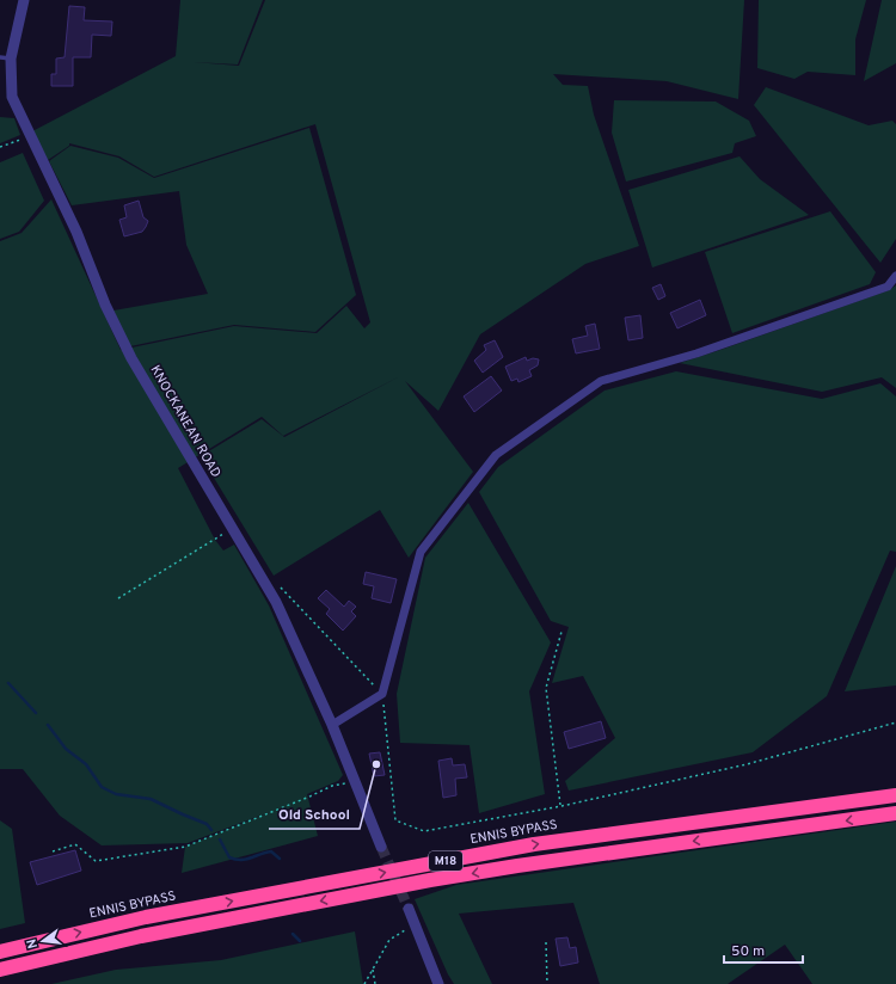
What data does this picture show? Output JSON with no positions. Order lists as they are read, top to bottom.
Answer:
{
  "streets": {
    "highway": ["ENNIS BYPASS", "M18"],
    "street": ["KNOCKANEAN ROAD"]
  },
  "places": ["Old School"],
  "scale_bar": "50 m",
  "north": "left"
}
